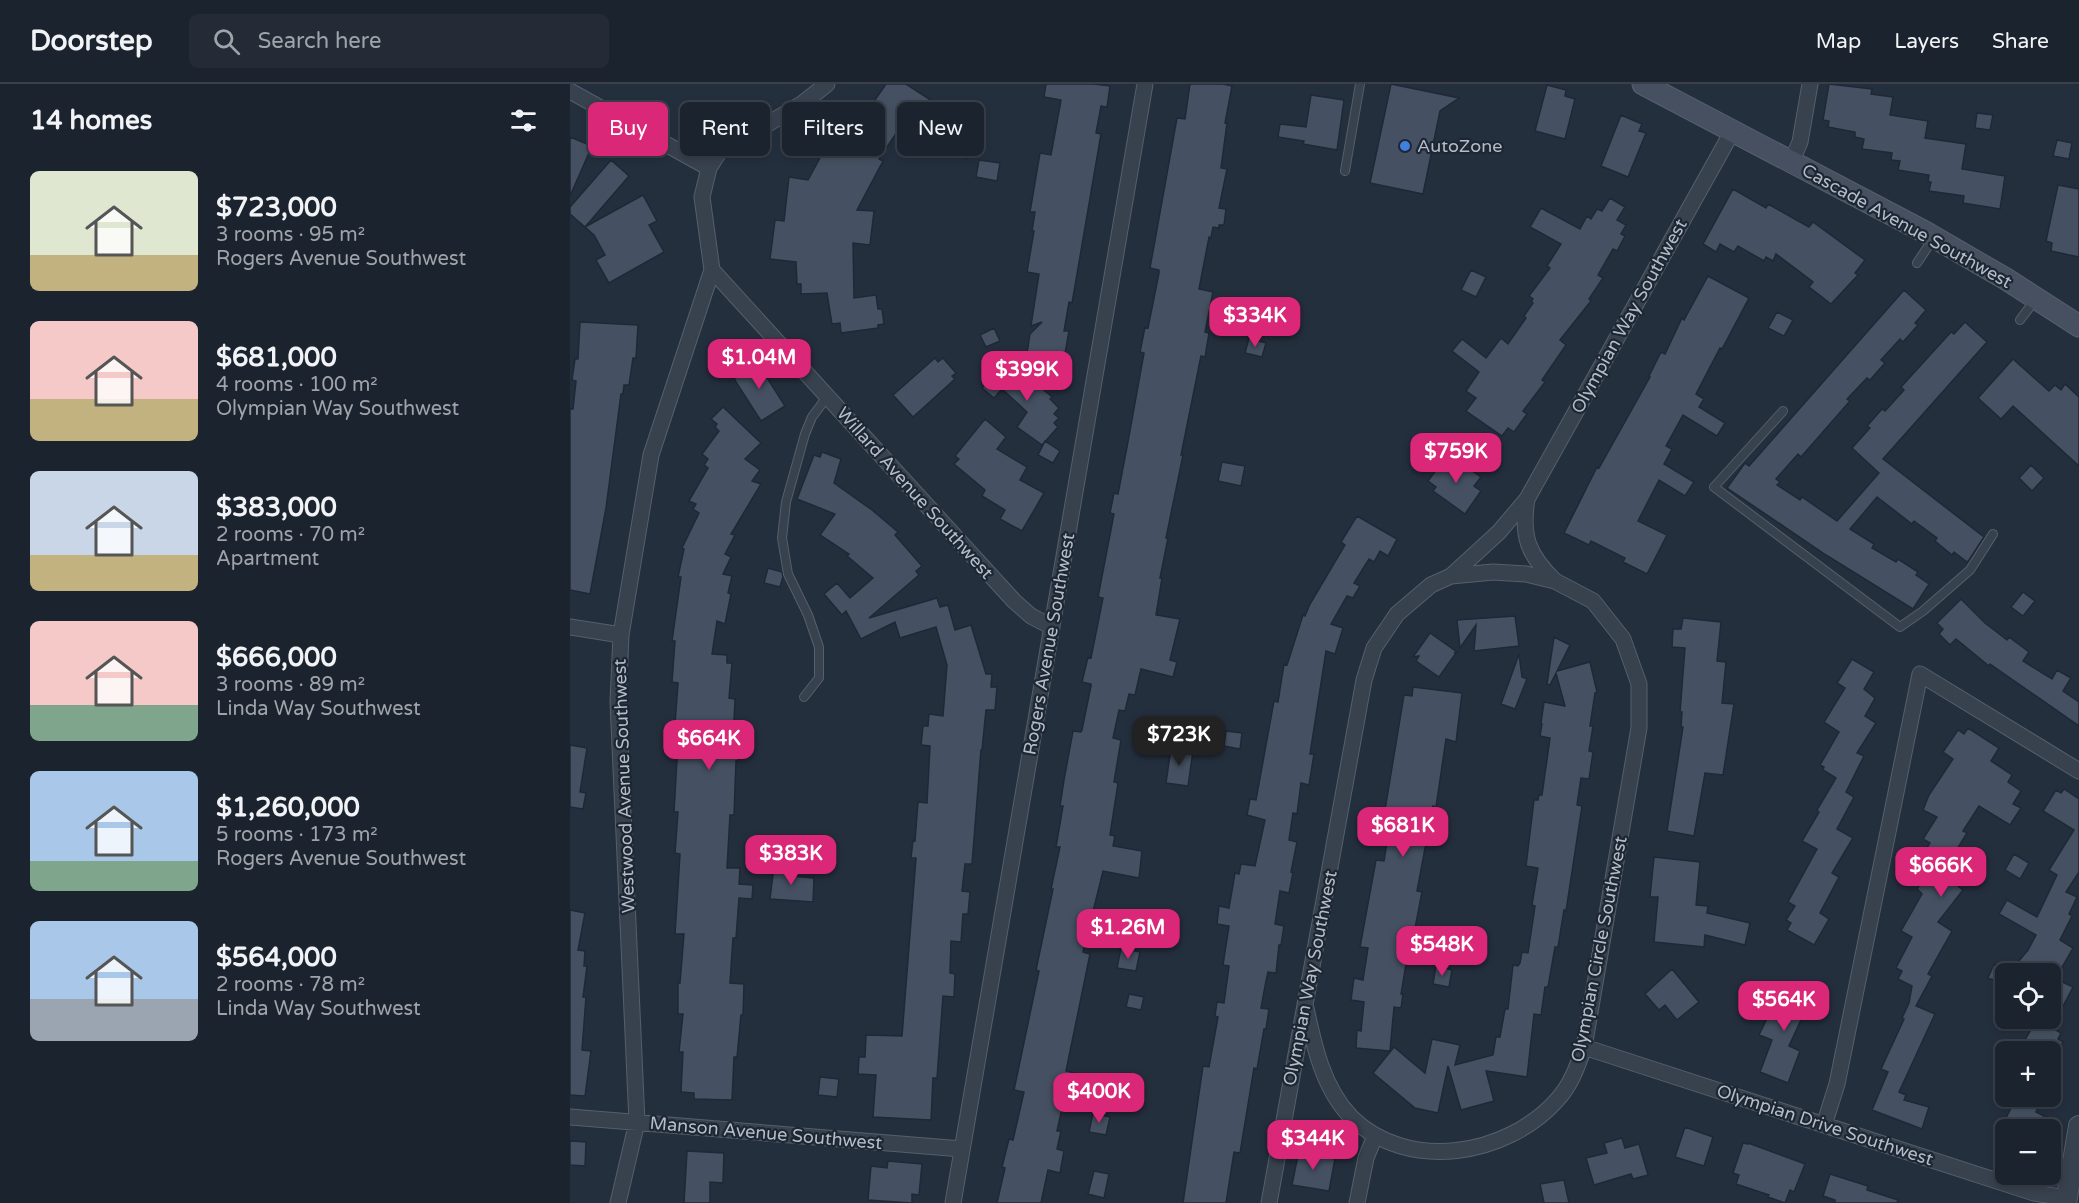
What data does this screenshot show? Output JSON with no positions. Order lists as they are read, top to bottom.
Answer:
{
  "streets": {
    "main road": ["Cascade Avenue Southwest"],
    "street": [
      "Olympian Way Southwest",
      "Willard Avenue Southwest",
      "Rogers Avenue Southwest",
      "Westwood Avenue Southwest",
      "Olympian Circle Southwest",
      "Olympian Drive Southwest",
      "Manson Avenue Southwest"
    ]
  },
  "crossings": [
    ["Cascade Avenue Southwest", "Olympian Way Southwest"],
    ["Olympian Way Southwest", "Olympian Circle Southwest"],
    ["Willard Avenue Southwest", "Rogers Avenue Southwest"],
    ["Willard Avenue Southwest", "Westwood Avenue Southwest"],
    ["Rogers Avenue Southwest", "Manson Avenue Southwest"],
    ["Westwood Avenue Southwest", "Manson Avenue Southwest"],
    ["Olympian Circle Southwest", "Olympian Drive Southwest"]
  ],
  "places": ["AutoZone"],
  "page": {
    "header": "Doorstep",
    "search": "Search here",
    "nav": ["Map", "Layers", "Share"],
    "heading": "14 homes",
    "chip": [
      "Buy",
      "Rent",
      "Filters",
      "New"
    ],
    "list": [
      {
        "name": "$723,000",
        "note": "3 rooms · 95 m² · Rogers Avenue Southwest"
      },
      {
        "name": "$681,000",
        "note": "4 rooms · 100 m² · Olympian Way Southwest"
      },
      {
        "name": "$383,000",
        "note": "2 rooms · 70 m² · Apartment"
      },
      {
        "name": "$666,000",
        "note": "3 rooms · 89 m² · Linda Way Southwest"
      },
      {
        "name": "$1,260,000",
        "note": "5 rooms · 173 m² · Rogers Avenue Southwest"
      },
      {
        "name": "$564,000",
        "note": "2 rooms · 78 m² · Linda Way Southwest"
      }
    ],
    "price": [
      "$334K",
      "$1.04M",
      "$399K",
      "$759K",
      "$723K",
      "$664K",
      "$681K",
      "$383K",
      "$666K",
      "$1.26M",
      "$548K",
      "$564K",
      "$400K",
      "$344K"
    ],
    "map_buttons": ["+", "−"]
  }
}
